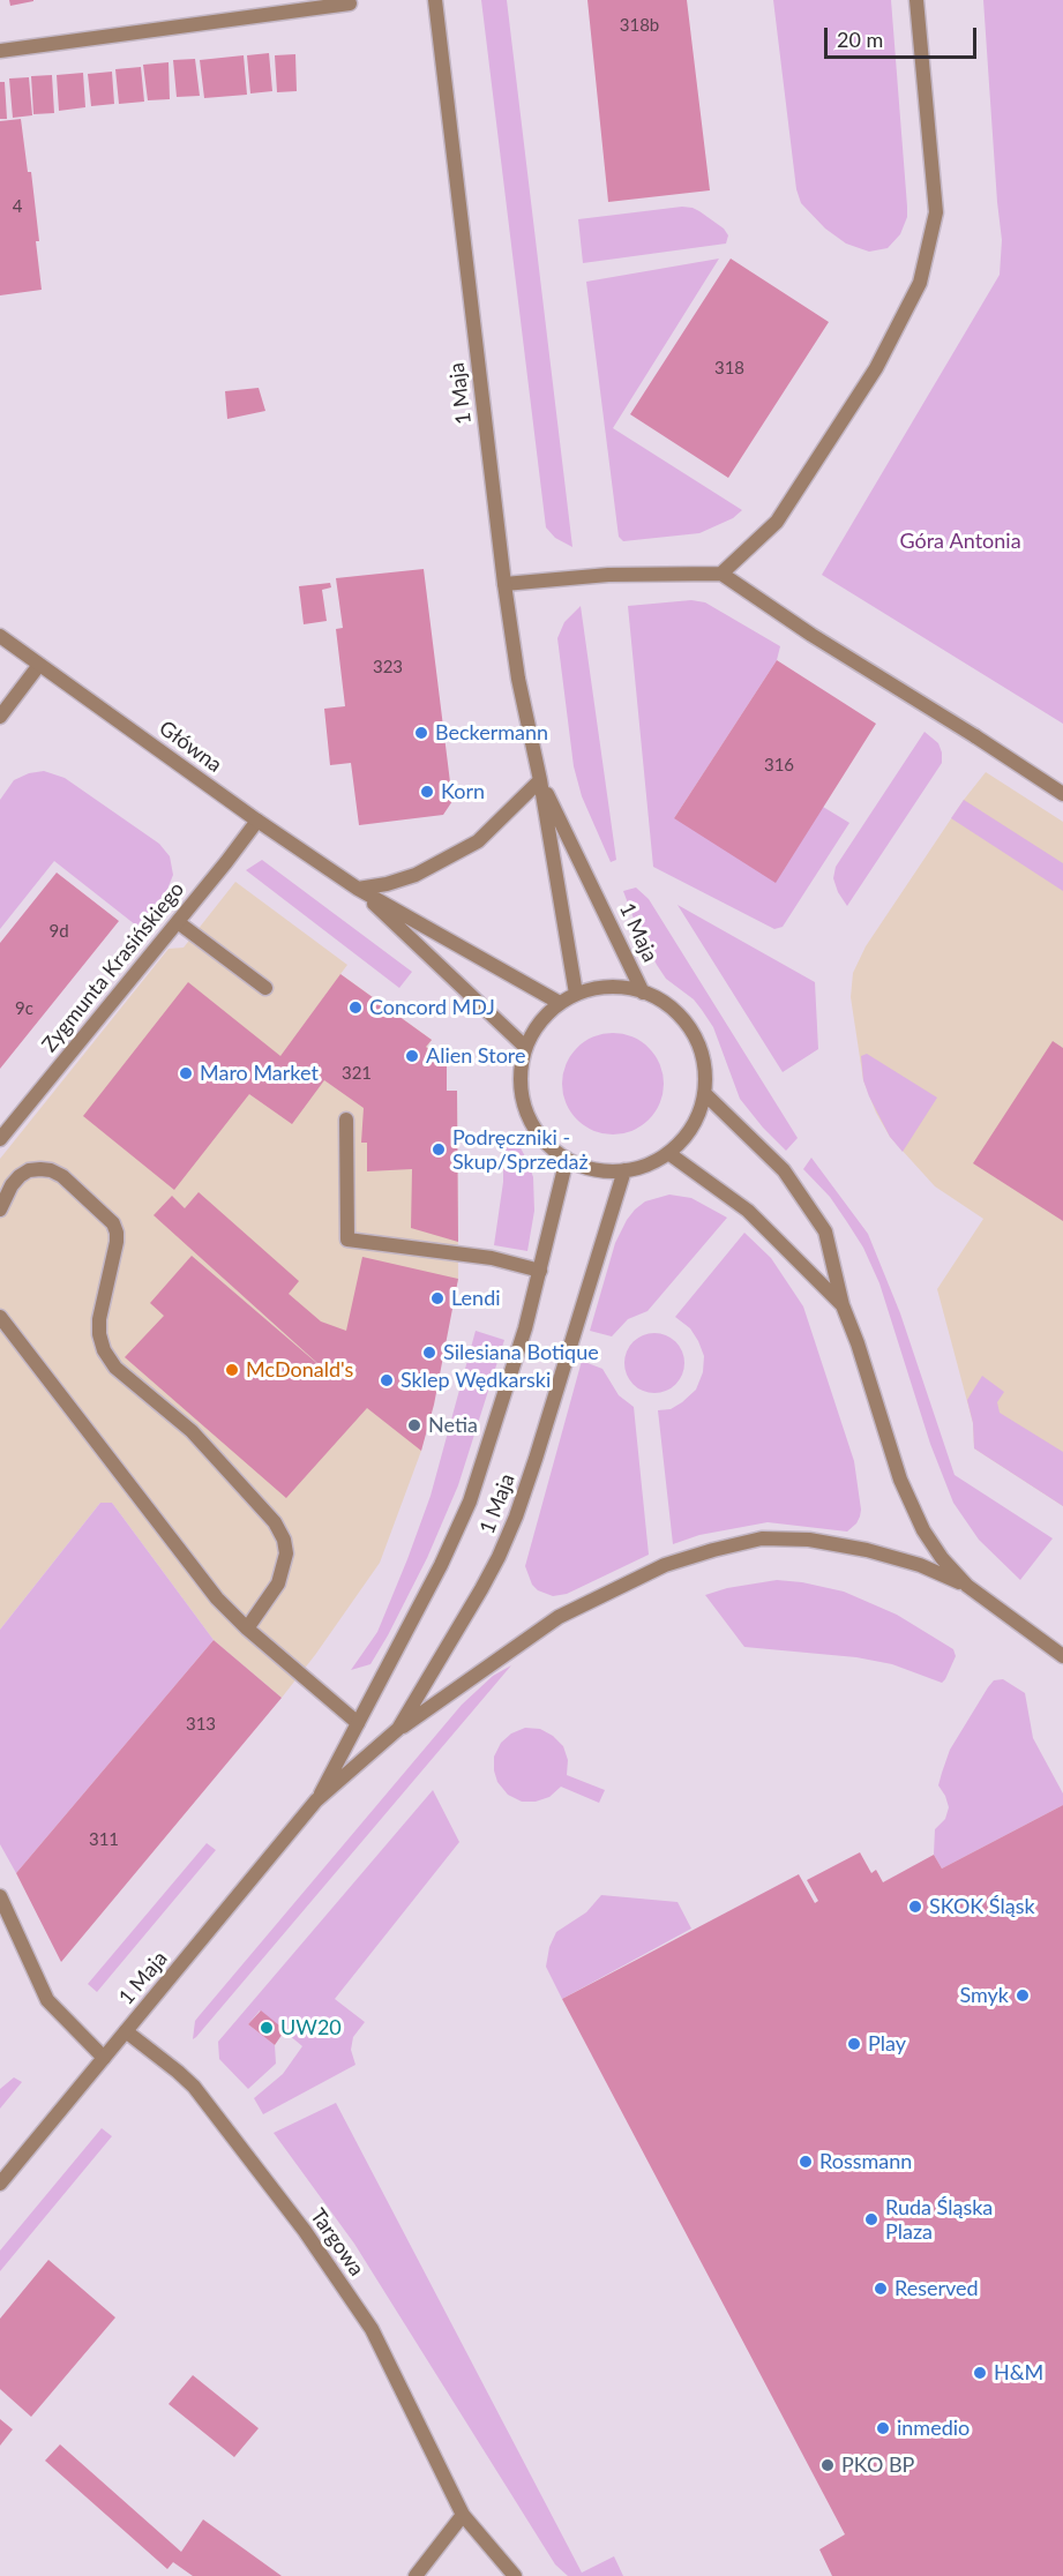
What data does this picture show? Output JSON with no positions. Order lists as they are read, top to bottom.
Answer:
{
  "streets": {
    "street": [
      "1 Maja",
      "Główna",
      "Zygmunta Krasińskiego",
      "Targowa"
    ]
  },
  "crossings": [
    ["1 Maja", "Główna"],
    ["1 Maja", "Targowa"],
    ["Główna", "Zygmunta Krasińskiego"]
  ],
  "parks": ["Góra Antonia"],
  "places": [
    "Beckermann",
    "Korn",
    "Concord MDJ",
    "Alien Store",
    "Maro Market",
    "Podręczniki - Skup/Sprzedaż",
    "Lendi",
    "Silesiana Botique",
    "McDonald's",
    "Sklep Wędkarski",
    "Netia",
    "SKOK Śląsk",
    "Smyk",
    "UW20",
    "Play",
    "Rossmann",
    "Ruda Śląska Plaza",
    "Reserved",
    "H&M",
    "inmedio",
    "PKO BP"
  ],
  "house_numbers": [
    "318b",
    "4",
    "318",
    "323",
    "316",
    "9d",
    "9c",
    "321",
    "313",
    "311"
  ],
  "scale_bar": "20 m"
}
